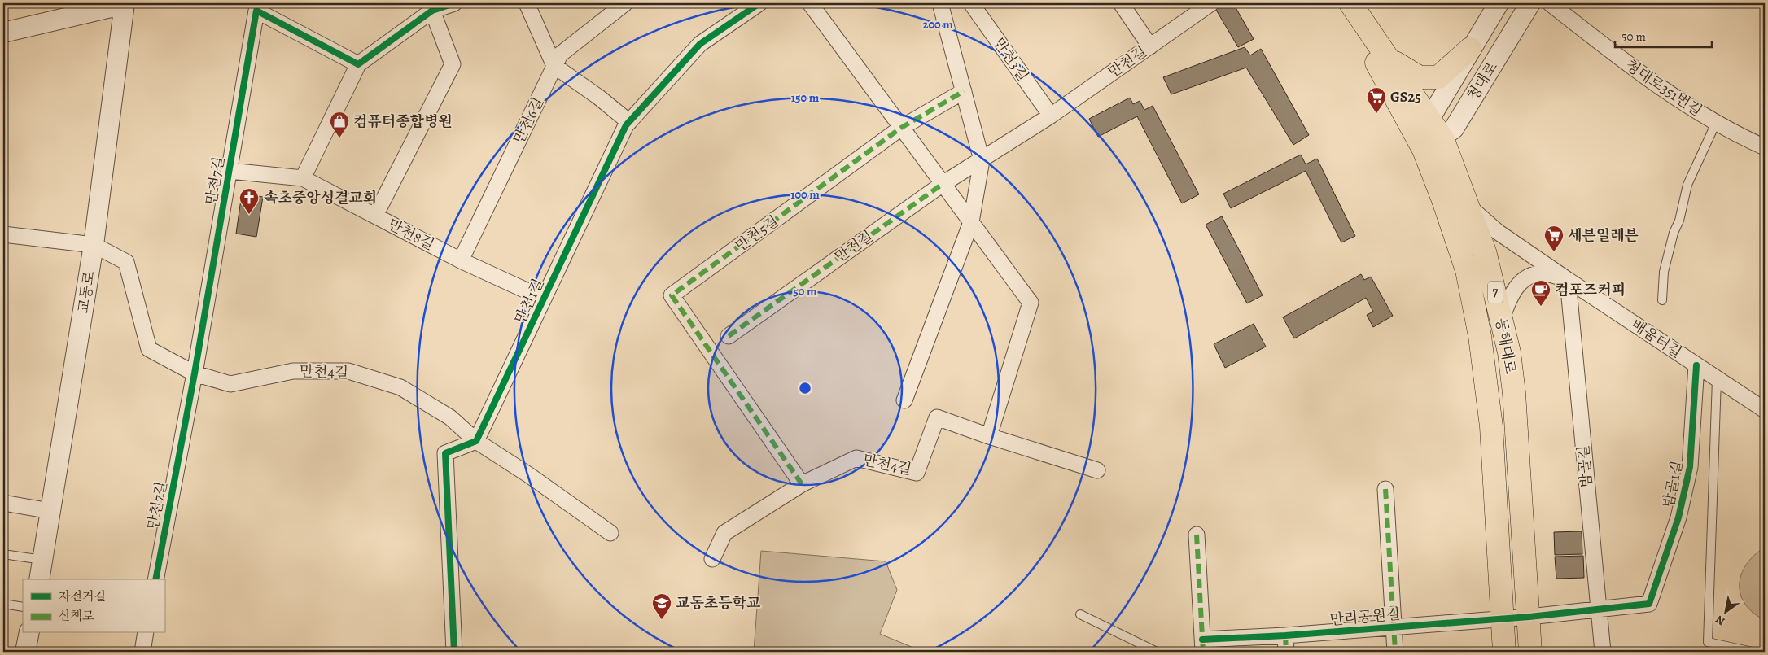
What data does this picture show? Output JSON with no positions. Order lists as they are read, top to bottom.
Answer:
{
  "streets": {
    "main road": ["7", "동해대로"],
    "street": [
      "만천3길",
      "만천길",
      "청대로",
      "청대로351번길",
      "만천6길",
      "만천7길",
      "만천5길",
      "만천8길",
      "교동로",
      "만천1길",
      "배움터길",
      "만천4길",
      "밤골길",
      "밤골1길",
      "만리공원길"
    ]
  },
  "crossings": [
    ["만천3길", "만천길"],
    ["청대로", "동해대로"],
    ["만천6길", "만천8길"],
    ["만천7길", "만천8길"],
    ["만천7길", "만천4길"],
    ["만천5길", "만천4길"],
    ["만천8길", "만천1길"],
    ["교동로", "만천4길"],
    ["만천1길", "만천4길"],
    ["배움터길", "동해대로"],
    ["배움터길", "밤골길"],
    ["배움터길", "밤골1길"],
    ["동해대로", "만리공원길"],
    ["밤골길", "만리공원길"],
    ["밤골1길", "만리공원길"]
  ],
  "places": {
    "supermarket": ["GS25", "세븐일레븐"],
    "shop": ["컴퓨터종합병원"],
    "church": ["속초중앙성결교회"],
    "cafe": ["컴포즈커피"],
    "school or university": ["교동초등학교"]
  },
  "legend": ["자전거길", "산책로"],
  "scale_bar": "50 m",
  "north": "bottom left",
  "rings": [
    "200 m",
    "150 m",
    "100 m",
    "50 m"
  ]
}
